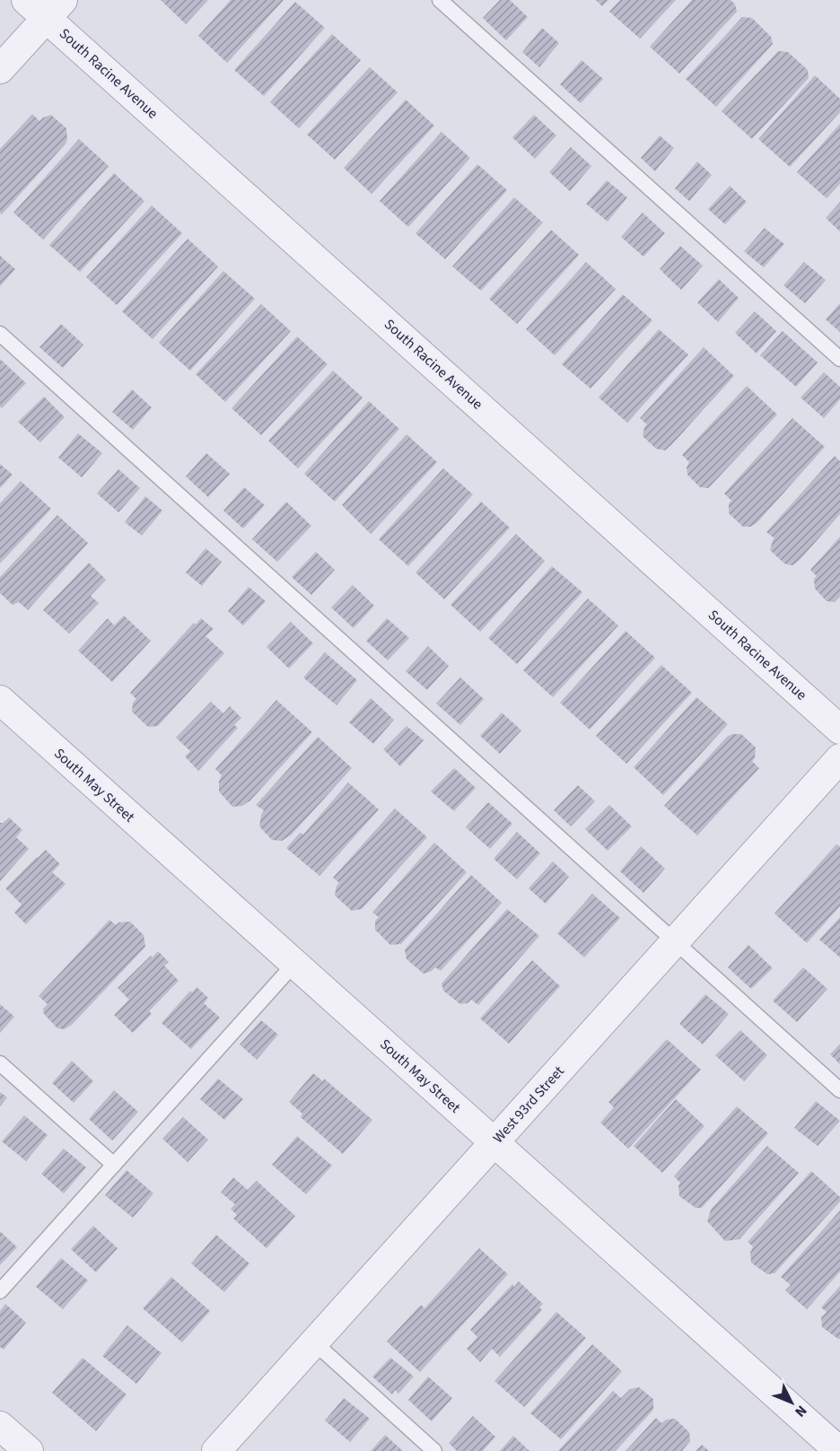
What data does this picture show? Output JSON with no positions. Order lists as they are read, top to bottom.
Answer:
{
  "streets": {
    "street": ["South Racine Avenue", "South May Street", "West 93rd Street"]
  },
  "crossings": [
    ["South May Street", "West 93rd Street"]
  ],
  "north": "bottom right"
}
